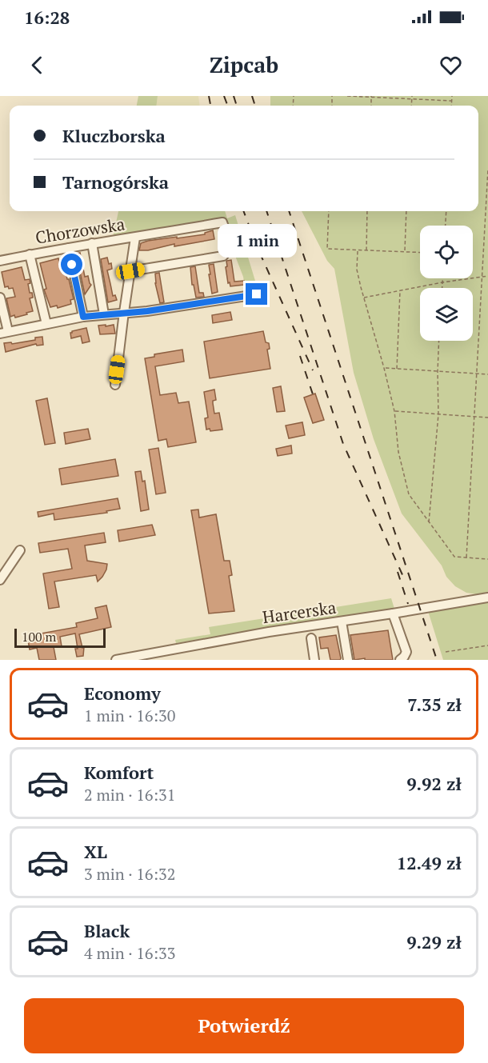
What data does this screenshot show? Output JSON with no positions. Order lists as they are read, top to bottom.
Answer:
{
  "streets": {
    "street": ["Chorzowska", "Harcerska"]
  },
  "scale_bar": "100 m",
  "page": {
    "status": "16:28",
    "header": "Zipcab",
    "banner": ["Kluczborska", "Tarnogórska"],
    "bubble": "1 min",
    "scale": "100 m",
    "list": [
      {
        "name": "Economy",
        "note": "1 min · 16:30",
        "value": "7.35 zł"
      },
      {
        "name": "Komfort",
        "note": "2 min · 16:31",
        "value": "9.92 zł"
      },
      {
        "name": "XL",
        "note": "3 min · 16:32",
        "value": "12.49 zł"
      },
      {
        "name": "Black",
        "note": "4 min · 16:33",
        "value": "9.29 zł"
      }
    ],
    "buttons": "Potwierdź"
  }
}
